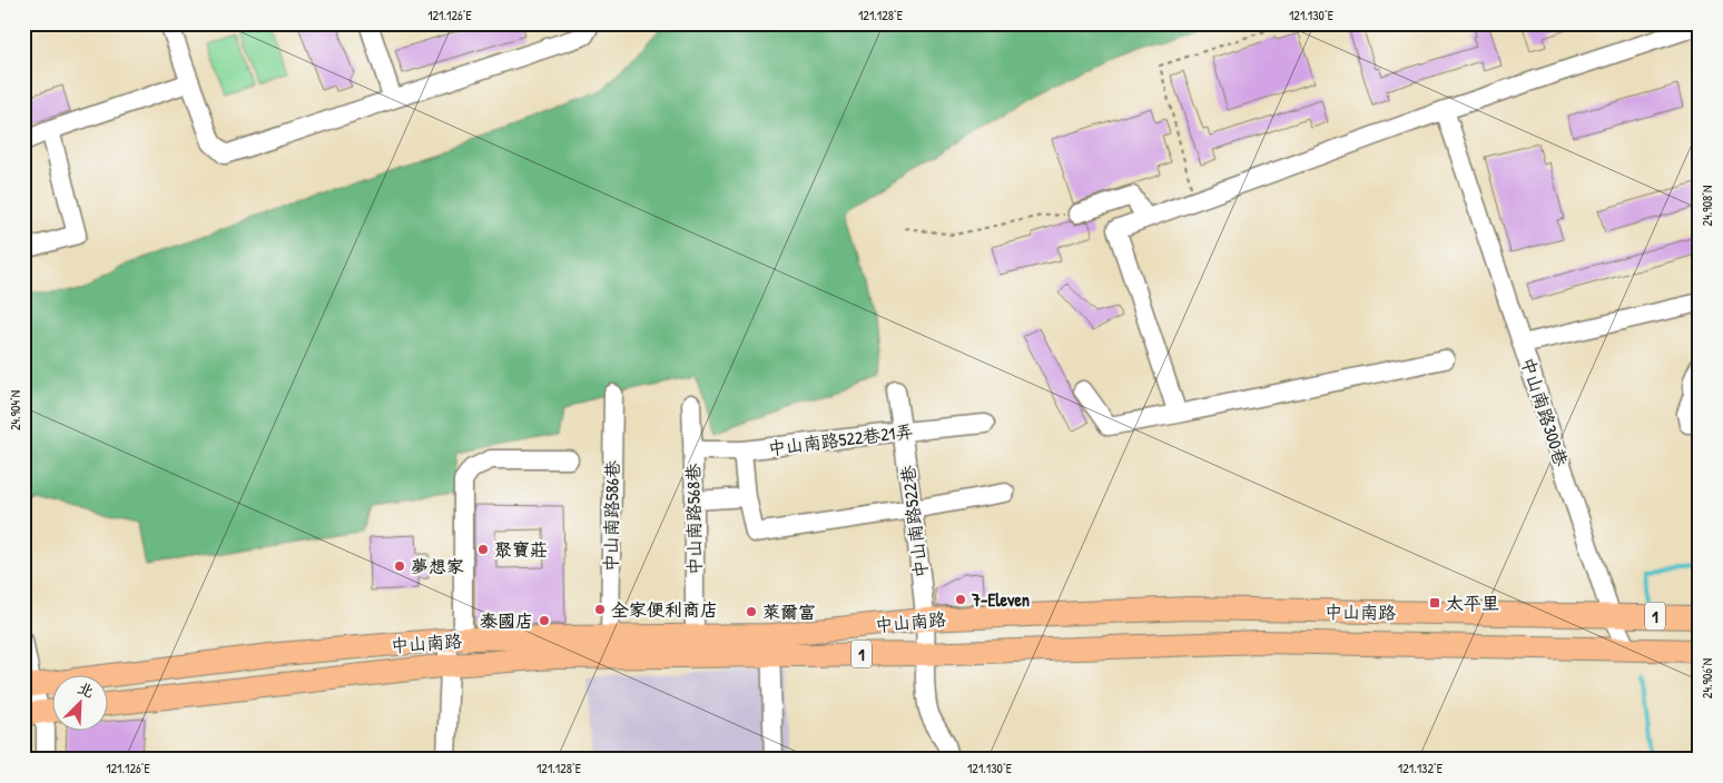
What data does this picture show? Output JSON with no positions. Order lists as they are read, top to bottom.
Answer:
{
  "streets": {
    "main road": ["中山南路", "1"],
    "street": [
      "中山南路300巷",
      "中山南路522巷21弄",
      "中山南路586巷",
      "中山南路568巷",
      "中山南路522巷"
    ]
  },
  "crossings": [
    ["中山南路300巷", "中山南路"],
    ["中山南路522巷21弄", "中山南路522巷"],
    ["中山南路586巷", "中山南路"],
    ["中山南路568巷", "中山南路"],
    ["中山南路522巷", "中山南路"]
  ],
  "places": {
    "other": [
      "聚寶莊",
      "夢想家",
      "7-Eleven",
      "全家便利商店",
      "萊爾富",
      "泰國店"
    ],
    "transit": ["太平里"]
  },
  "north": "top right",
  "coordinates": [
    "121.126°E",
    "121.128°E",
    "121.130°E",
    "24.908°N",
    "24.904°N",
    "24.906°N",
    "121.132°E"
  ]
}
